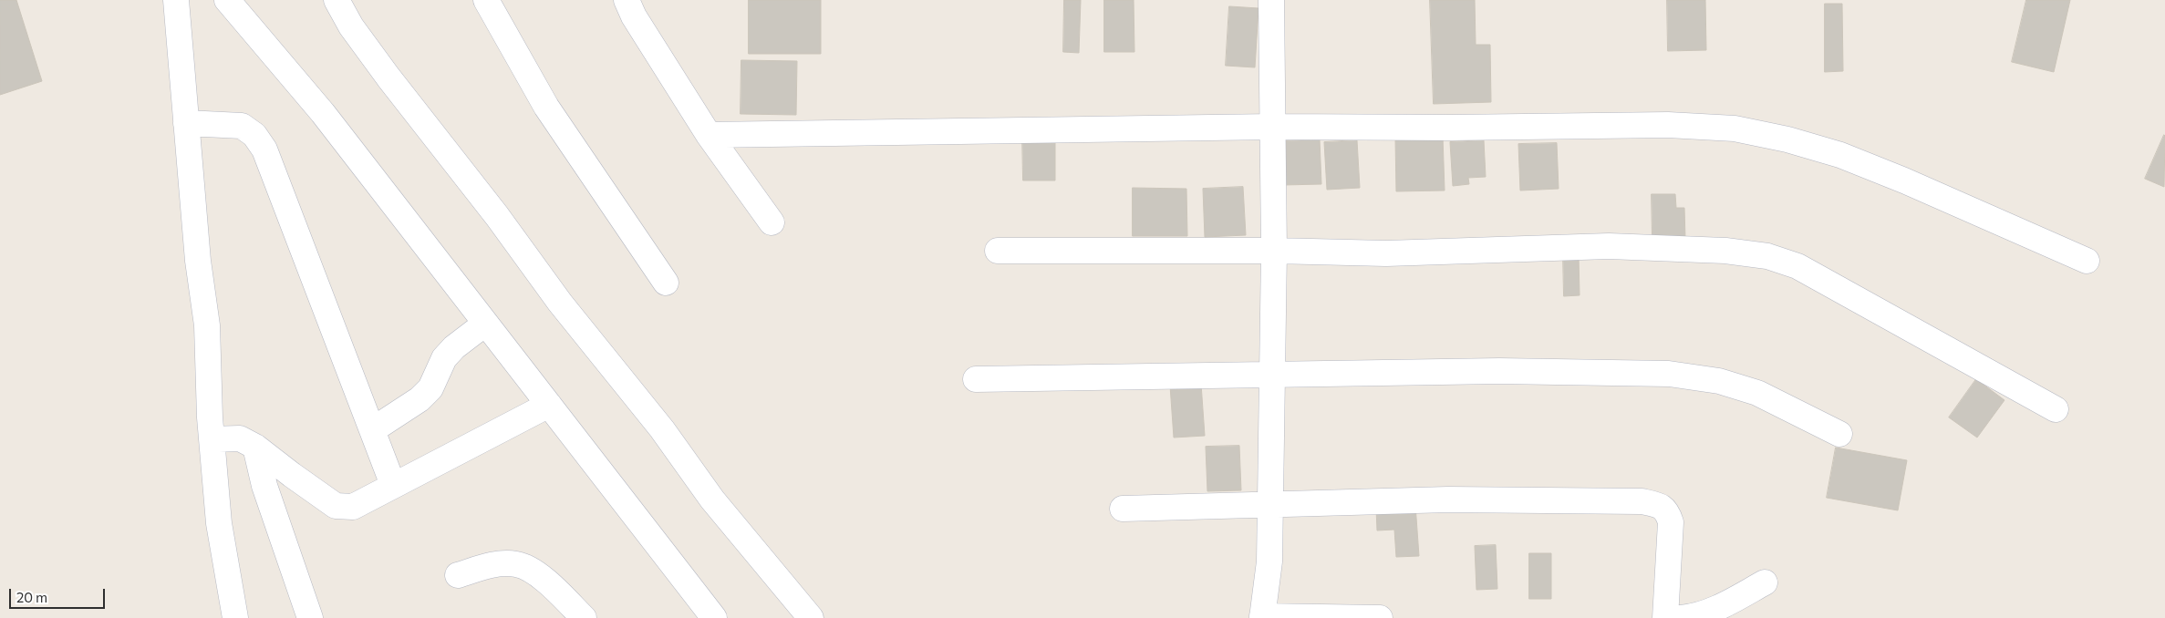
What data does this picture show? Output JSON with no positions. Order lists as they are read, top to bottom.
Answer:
{
  "scale_bar": "20 m"
}
